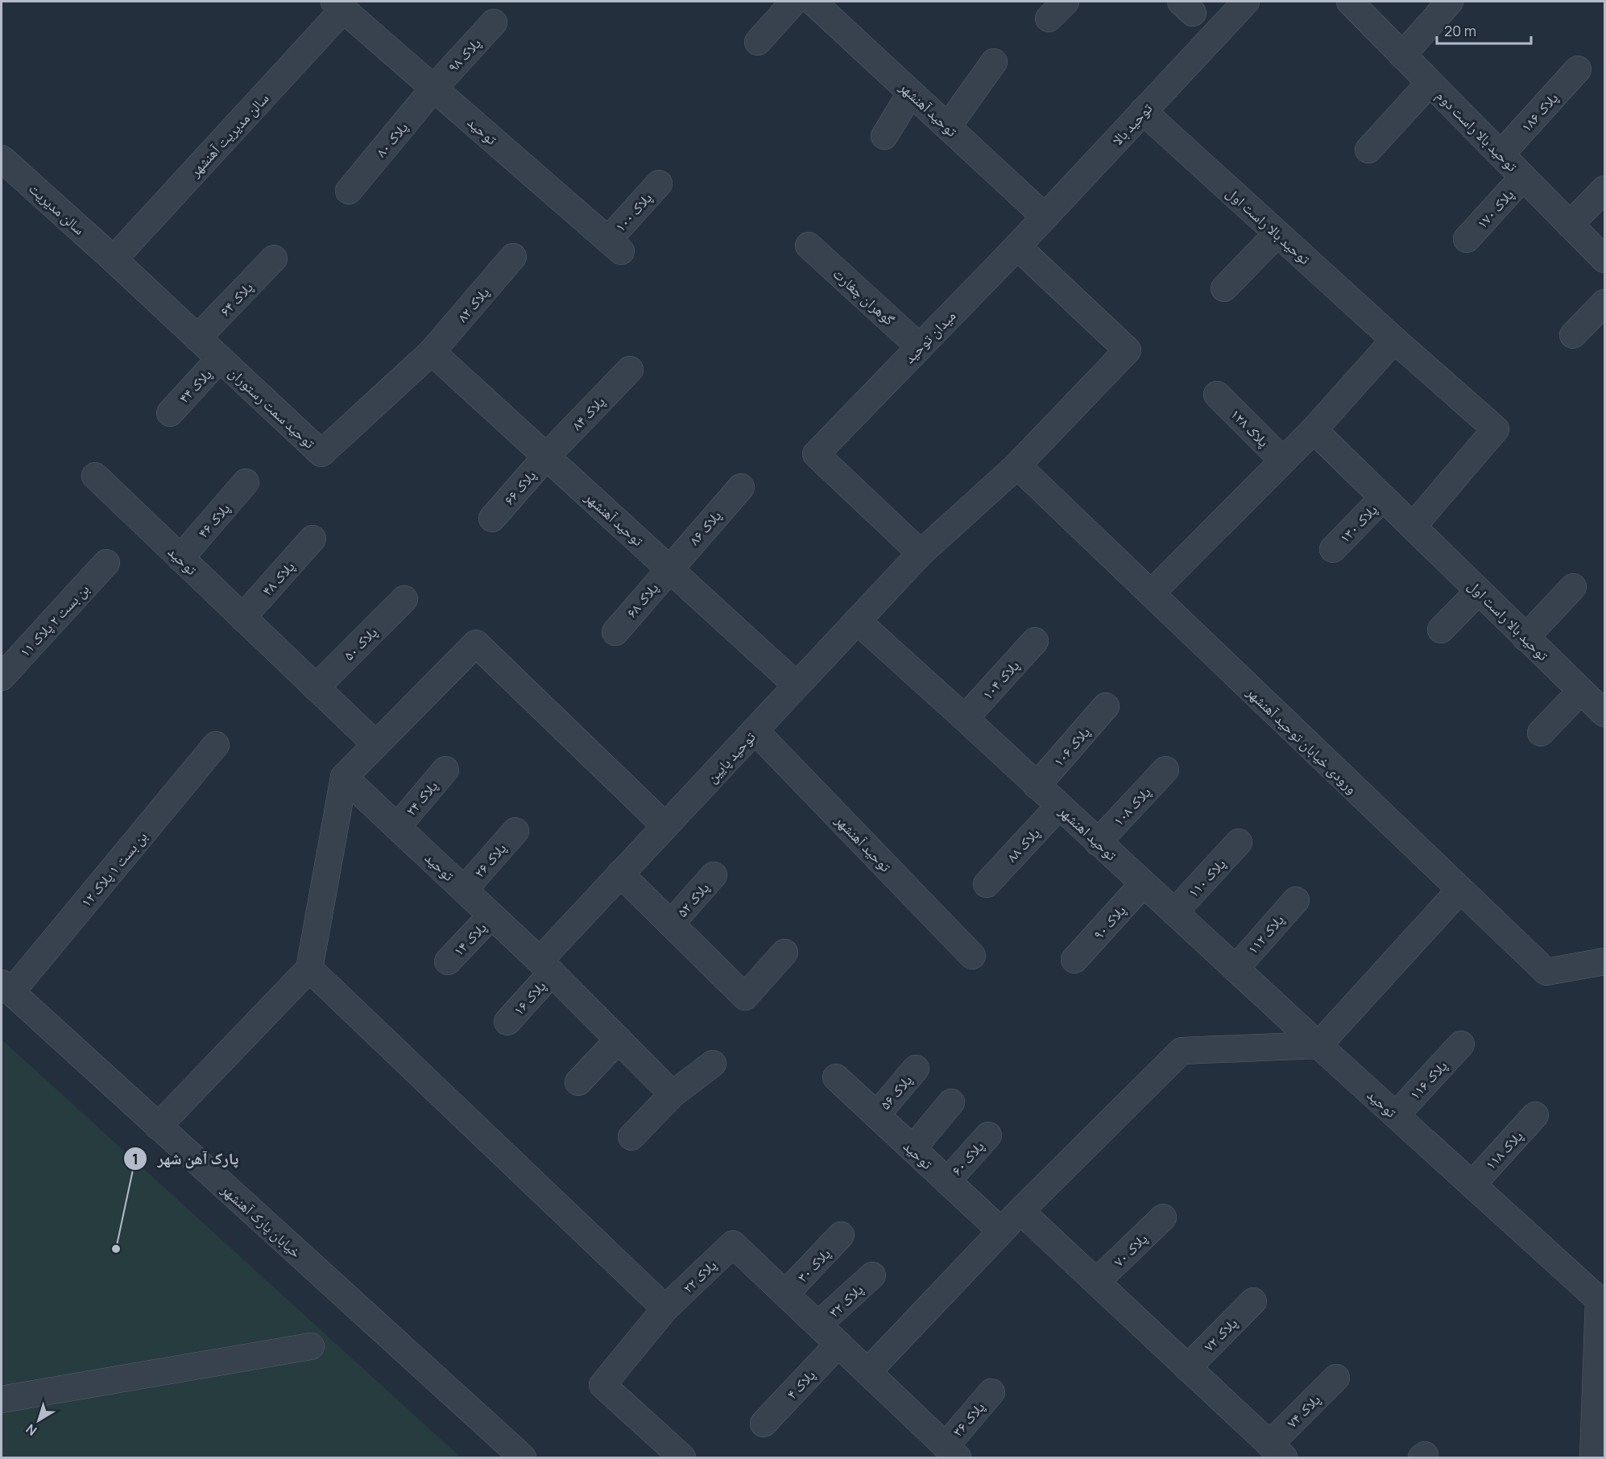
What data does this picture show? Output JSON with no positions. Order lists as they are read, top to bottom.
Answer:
{
  "streets": {
    "street": [
      "پلاک ۹۸",
      "توحید آهنشهر",
      "پلاک ۱۸۶",
      "توحید بالا",
      "توحید",
      "توحید بالا راست دوم",
      "سالن مدیریت آهنشهر",
      "پلاک ۸۰",
      "سالن مدیریت",
      "پلاک ۱۷۰",
      "پلاک ۱۰۰",
      "توحید بالا راست اول",
      "گوهران چغارت",
      "پلاک ۶۴",
      "پلاک ۸۲",
      "میدان توحید",
      "پلاک ۴۴",
      "توحید سمت رستوران",
      "پلاک ۸۴",
      "پلاک ۱۲۸",
      "پلاک ۶۶",
      "پلاک ۴۶",
      "پلاک ۱۳۰",
      "پلاک ۸۶",
      "پلاک ۴۸",
      "پلاک ۶۸",
      "بن بست ۲ پلاک ۱۱",
      "پلاک ۵۰",
      "پلاک ۱۰۴",
      "ورودی خیابان توحید آهنشهر",
      "پلاک ۱۰۶",
      "توحید پایین",
      "پلاک ۲۴",
      "پلاک ۱۰۸",
      "توحید اهنشهر",
      "پلاک ۸۸",
      "پلاک ۲۶",
      "بن بست ۱ پلاک ۱۲",
      "پلاک ۱۱۰",
      "پلاک ۵۲",
      "پلاک ۹۰",
      "پلاک ۱۱۲",
      "پلاک ۱۴",
      "پلاک ۱۶",
      "پلاک ۱۱۶",
      "پلاک ۵۶",
      "پلاک ۱۱۸",
      "پلاک ۶۰",
      "خیابان پارک آهنشهر",
      "پلاک ۷۰",
      "پلاک ۳۰",
      "پلاک ۲۲",
      "پلاک ۳۲",
      "پلاک ۷۲",
      "پلاک ۴",
      "پلاک ۷۴",
      "پلاک ۳۶"
    ]
  },
  "crossings": [
    ["پلاک ۹۸", "توحید"],
    ["پلاک ۹۸", "پلاک ۸۰"],
    ["توحید آهنشهر", "توحید بالا"],
    ["توحید آهنشهر", "پلاک ۸۲"],
    ["توحید آهنشهر", "توحید سمت رستوران"],
    ["توحید آهنشهر", "پلاک ۸۴"],
    ["توحید آهنشهر", "پلاک ۶۶"],
    ["توحید آهنشهر", "پلاک ۸۶"],
    ["توحید آهنشهر", "پلاک ۶۸"],
    ["توحید آهنشهر", "توحید پایین"],
    ["پلاک ۱۸۶", "توحید بالا راست دوم"],
    ["توحید بالا", "توحید بالا راست اول"],
    ["توحید بالا", "میدان توحید"],
    ["توحید", "سالن مدیریت آهنشهر"],
    ["توحید", "پلاک ۸۰"],
    ["توحید", "پلاک ۱۰۰"],
    ["توحید", "پلاک ۴۶"],
    ["توحید", "پلاک ۴۸"],
    ["توحید", "پلاک ۵۰"],
    ["توحید", "توحید پایین"],
    ["توحید", "پلاک ۲۴"],
    ["توحید", "توحید اهنشهر"],
    ["توحید", "پلاک ۲۶"],
    ["توحید", "پلاک ۱۴"],
    ["توحید", "پلاک ۱۶"],
    ["توحید", "پلاک ۱۱۶"],
    ["توحید", "پلاک ۵۶"],
    ["توحید", "پلاک ۱۱۸"],
    ["توحید", "پلاک ۶۰"],
    ["توحید بالا راست دوم", "پلاک ۱۷۰"],
    ["سالن مدیریت آهنشهر", "سالن مدیریت"],
    ["سالن مدیریت آهنشهر", "توحید سمت رستوران"],
    ["سالن مدیریت", "توحید سمت رستوران"],
    ["توحید بالا راست اول", "پلاک ۱۳۰"],
    ["گوهران چغارت", "میدان توحید"],
    ["پلاک ۶۴", "توحید سمت رستوران"],
    ["پلاک ۸۲", "توحید سمت رستوران"],
    ["میدان توحید", "توحید پایین"],
    ["پلاک ۴۴", "توحید سمت رستوران"],
    ["پلاک ۸۴", "پلاک ۶۶"],
    ["پلاک ۸۶", "پلاک ۶۸"],
    ["پلاک ۱۰۴", "توحید اهنشهر"],
    ["پلاک ۱۰۶", "توحید اهنشهر"],
    ["توحید پایین", "توحید اهنشهر"],
    ["توحید پایین", "پلاک ۱۶"],
    ["پلاک ۱۰۸", "توحید اهنشهر"],
    ["توحید اهنشهر", "پلاک ۸۸"],
    ["توحید اهنشهر", "پلاک ۱۱۰"],
    ["توحید اهنشهر", "پلاک ۹۰"],
    ["توحید اهنشهر", "پلاک ۱۱۲"],
    ["بن بست ۱ پلاک ۱۲", "خیابان پارک آهنشهر"],
    ["پلاک ۳۰", "پلاک ۲۲"]
  ],
  "places": ["پارک آهن شهر"],
  "scale_bar": "20 m",
  "north": "bottom left"
}
